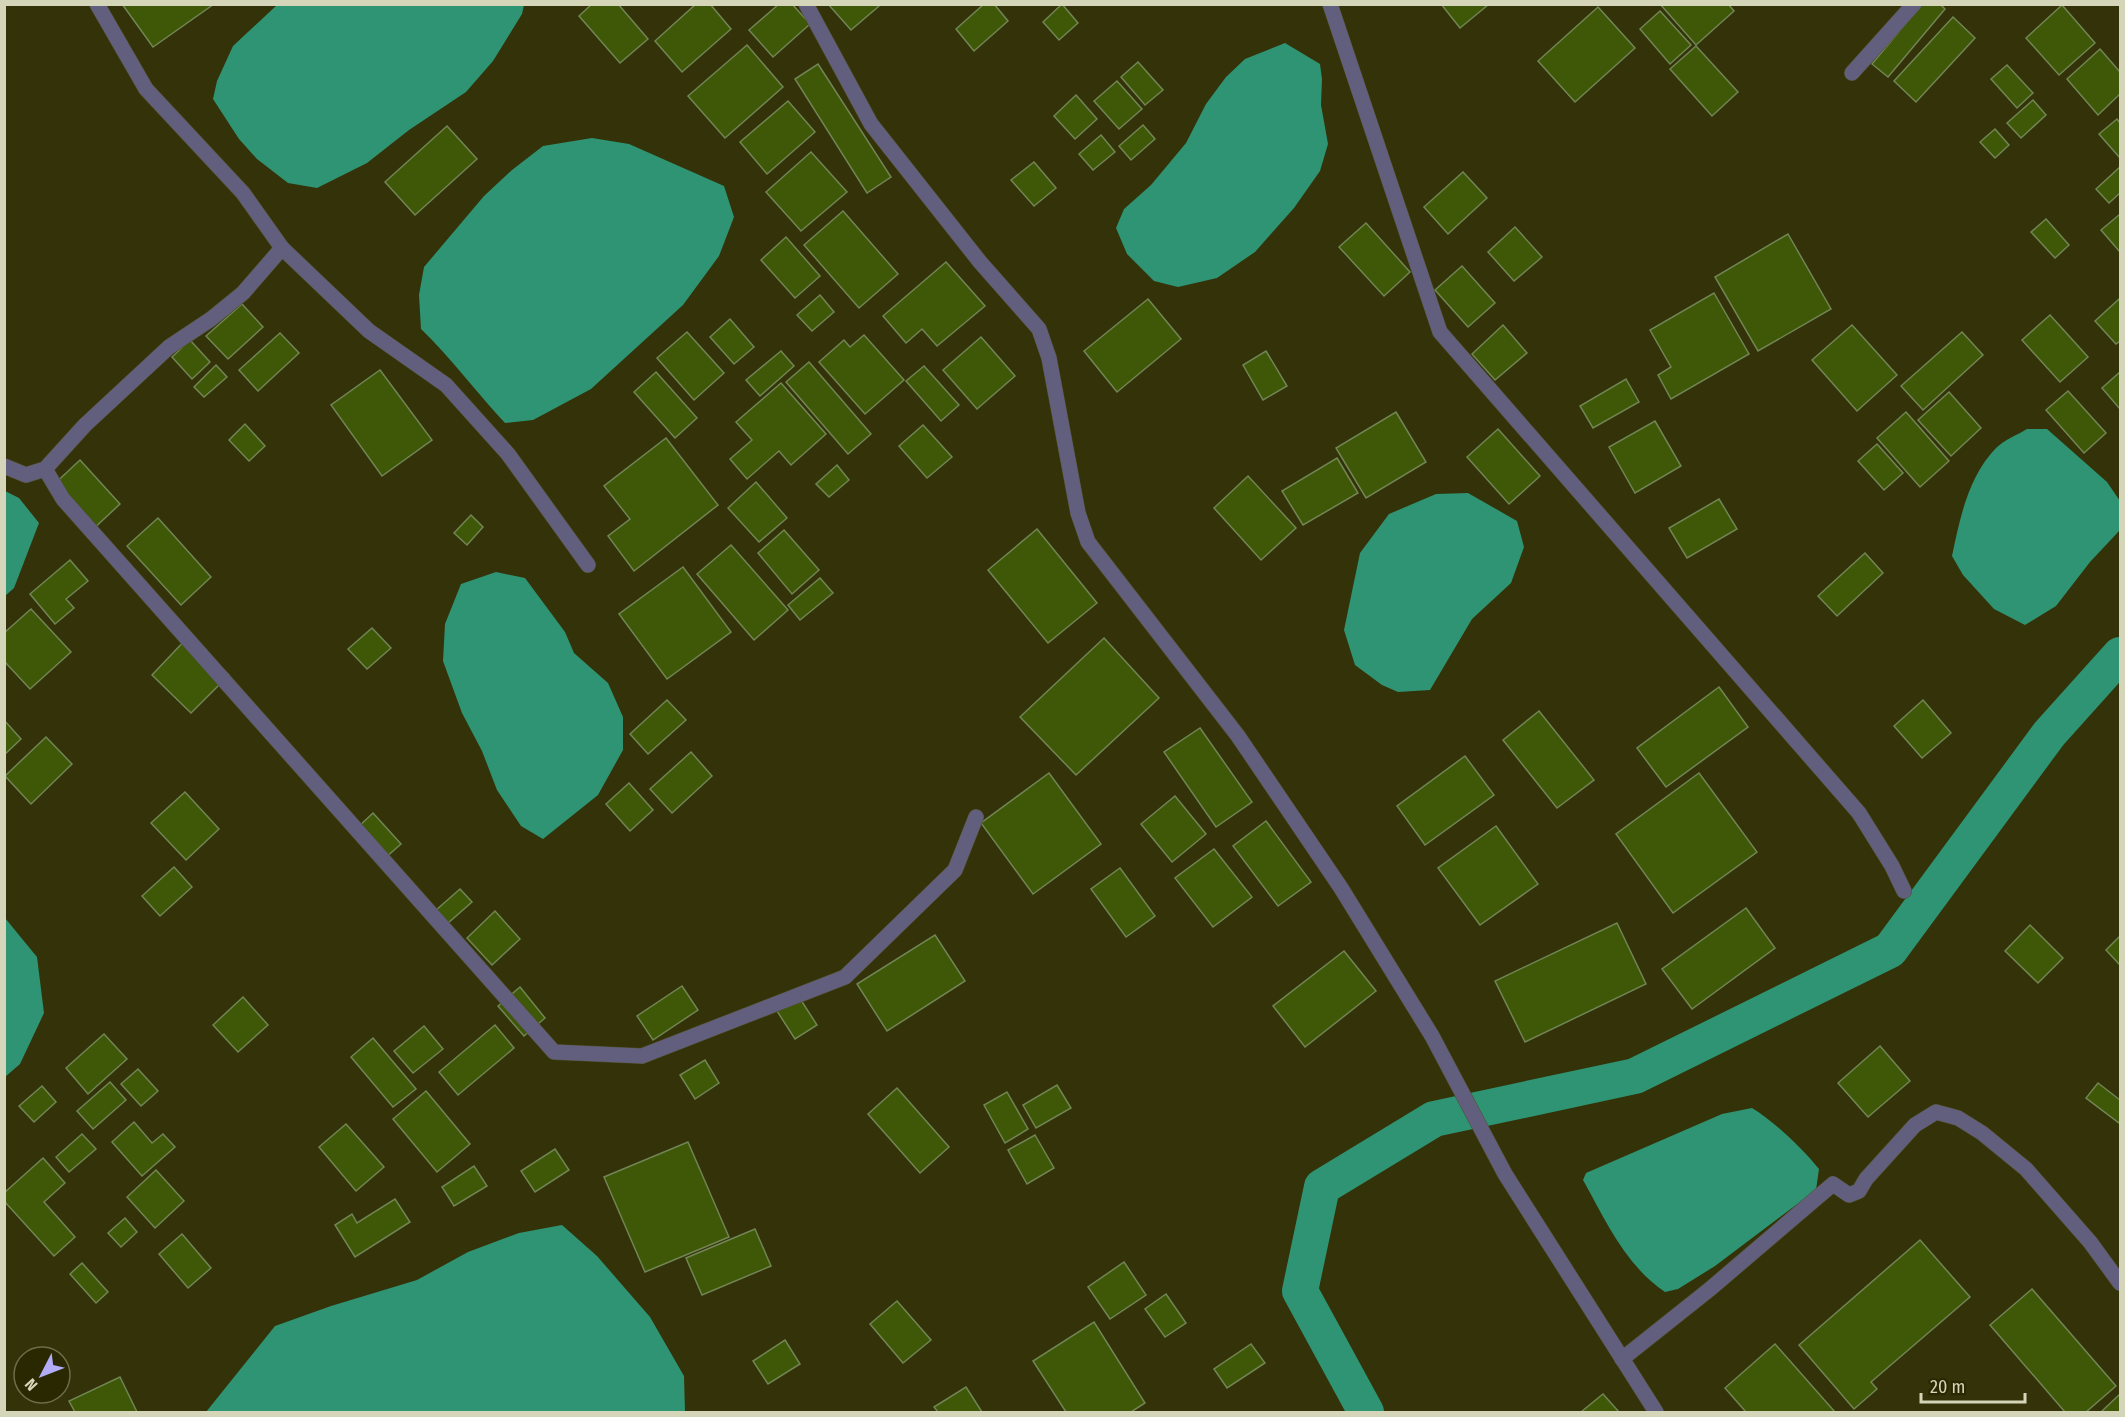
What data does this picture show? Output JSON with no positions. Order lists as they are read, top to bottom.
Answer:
{
  "scale_bar": "20 m",
  "north": "bottom left"
}
